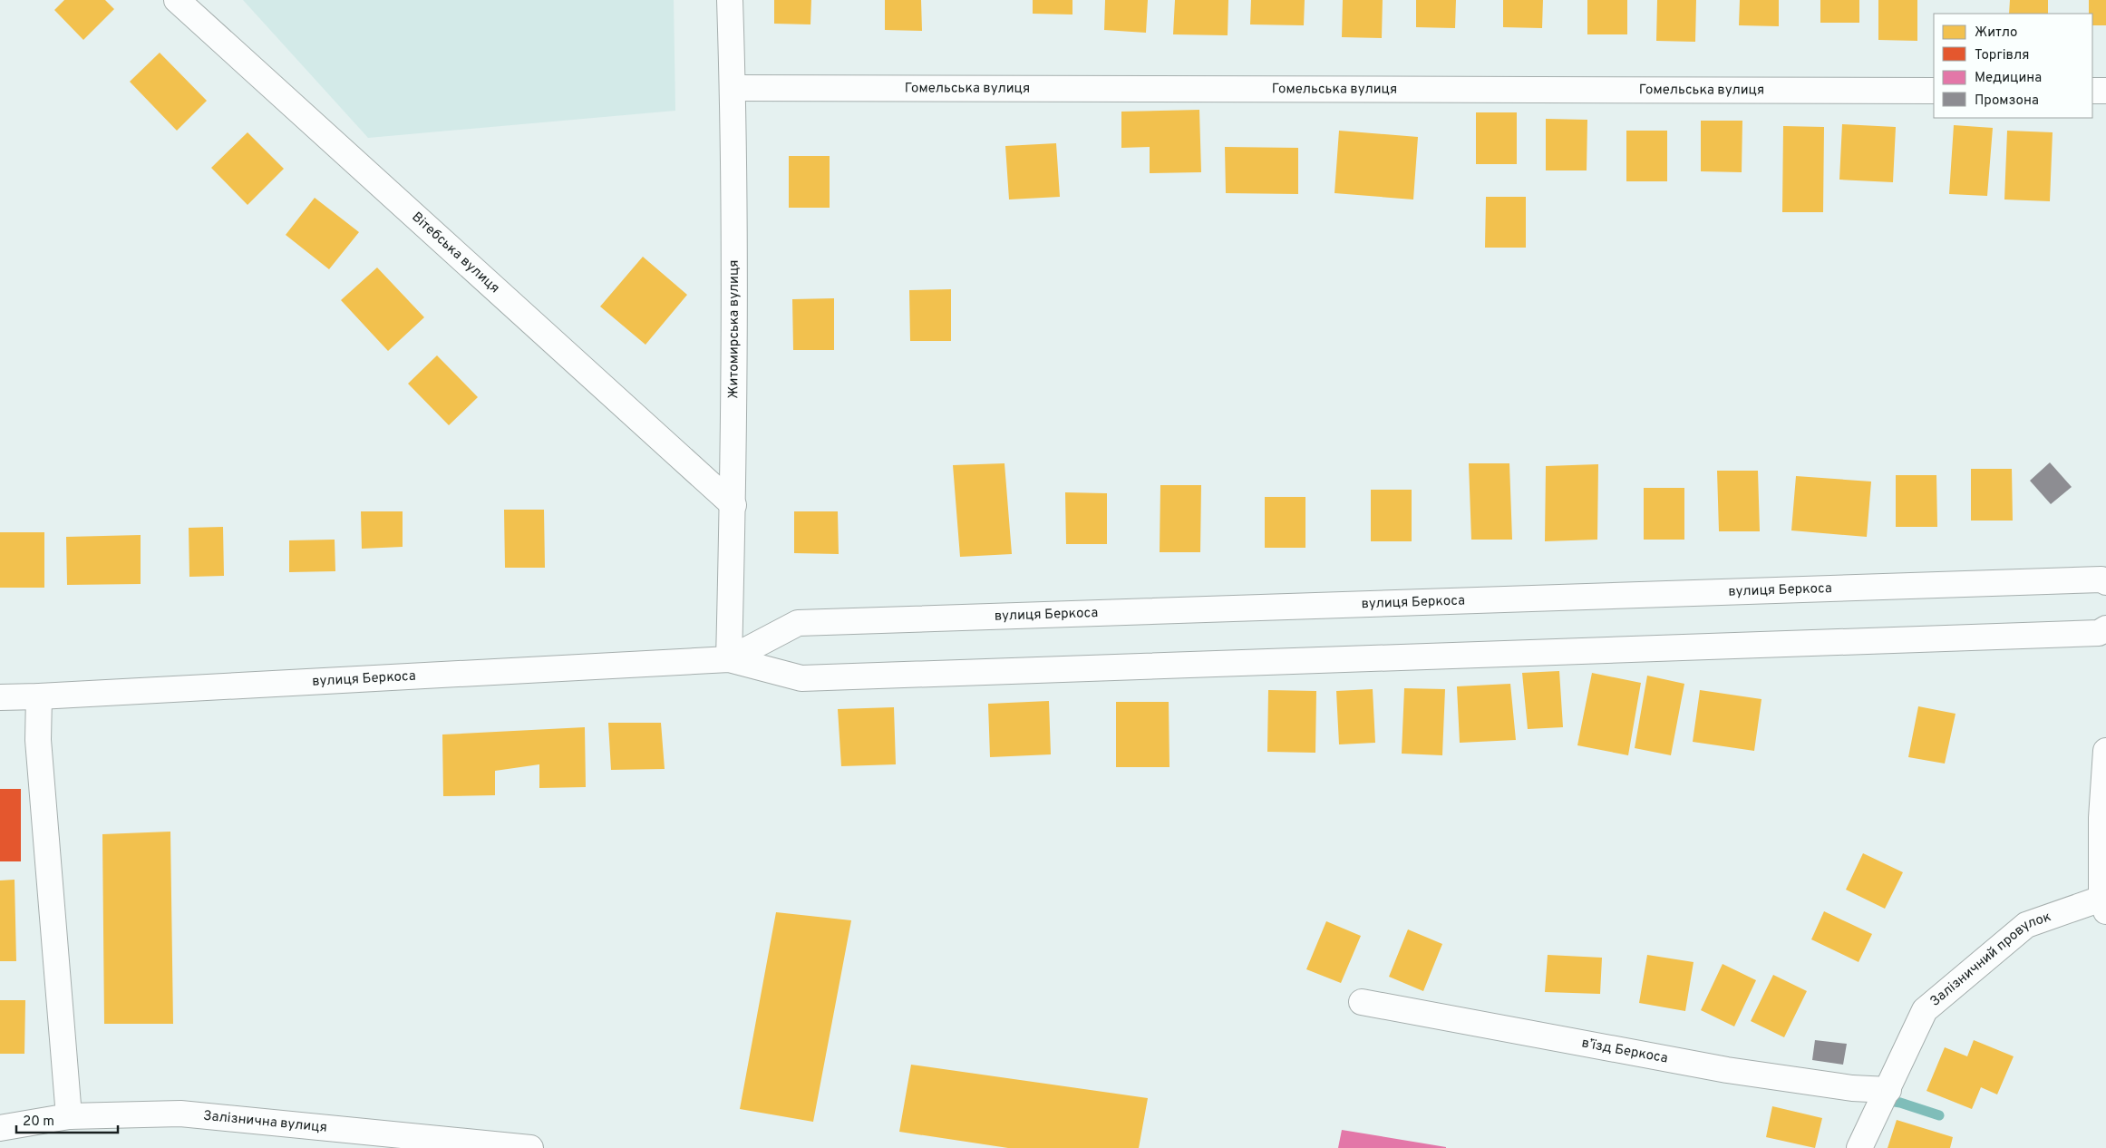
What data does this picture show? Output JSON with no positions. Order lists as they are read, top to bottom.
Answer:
{
  "streets": {
    "street": [
      "Гомельська вулиця",
      "Вітебська вулиця",
      "Житомирська вулиця",
      "вулиця Беркоса",
      "Залізничний провулок",
      "в’їзд Беркоса",
      "Залізнична вулиця"
    ]
  },
  "crossings": [
    ["Гомельська вулиця", "Житомирська вулиця"],
    ["Вітебська вулиця", "Житомирська вулиця"],
    ["Житомирська вулиця", "вулиця Беркоса"],
    ["Залізничний провулок", "в’їзд Беркоса"]
  ],
  "legend": [
    "Житло",
    "Торгівля",
    "Медицина",
    "Промзона"
  ],
  "scale_bar": "20 m"
}
